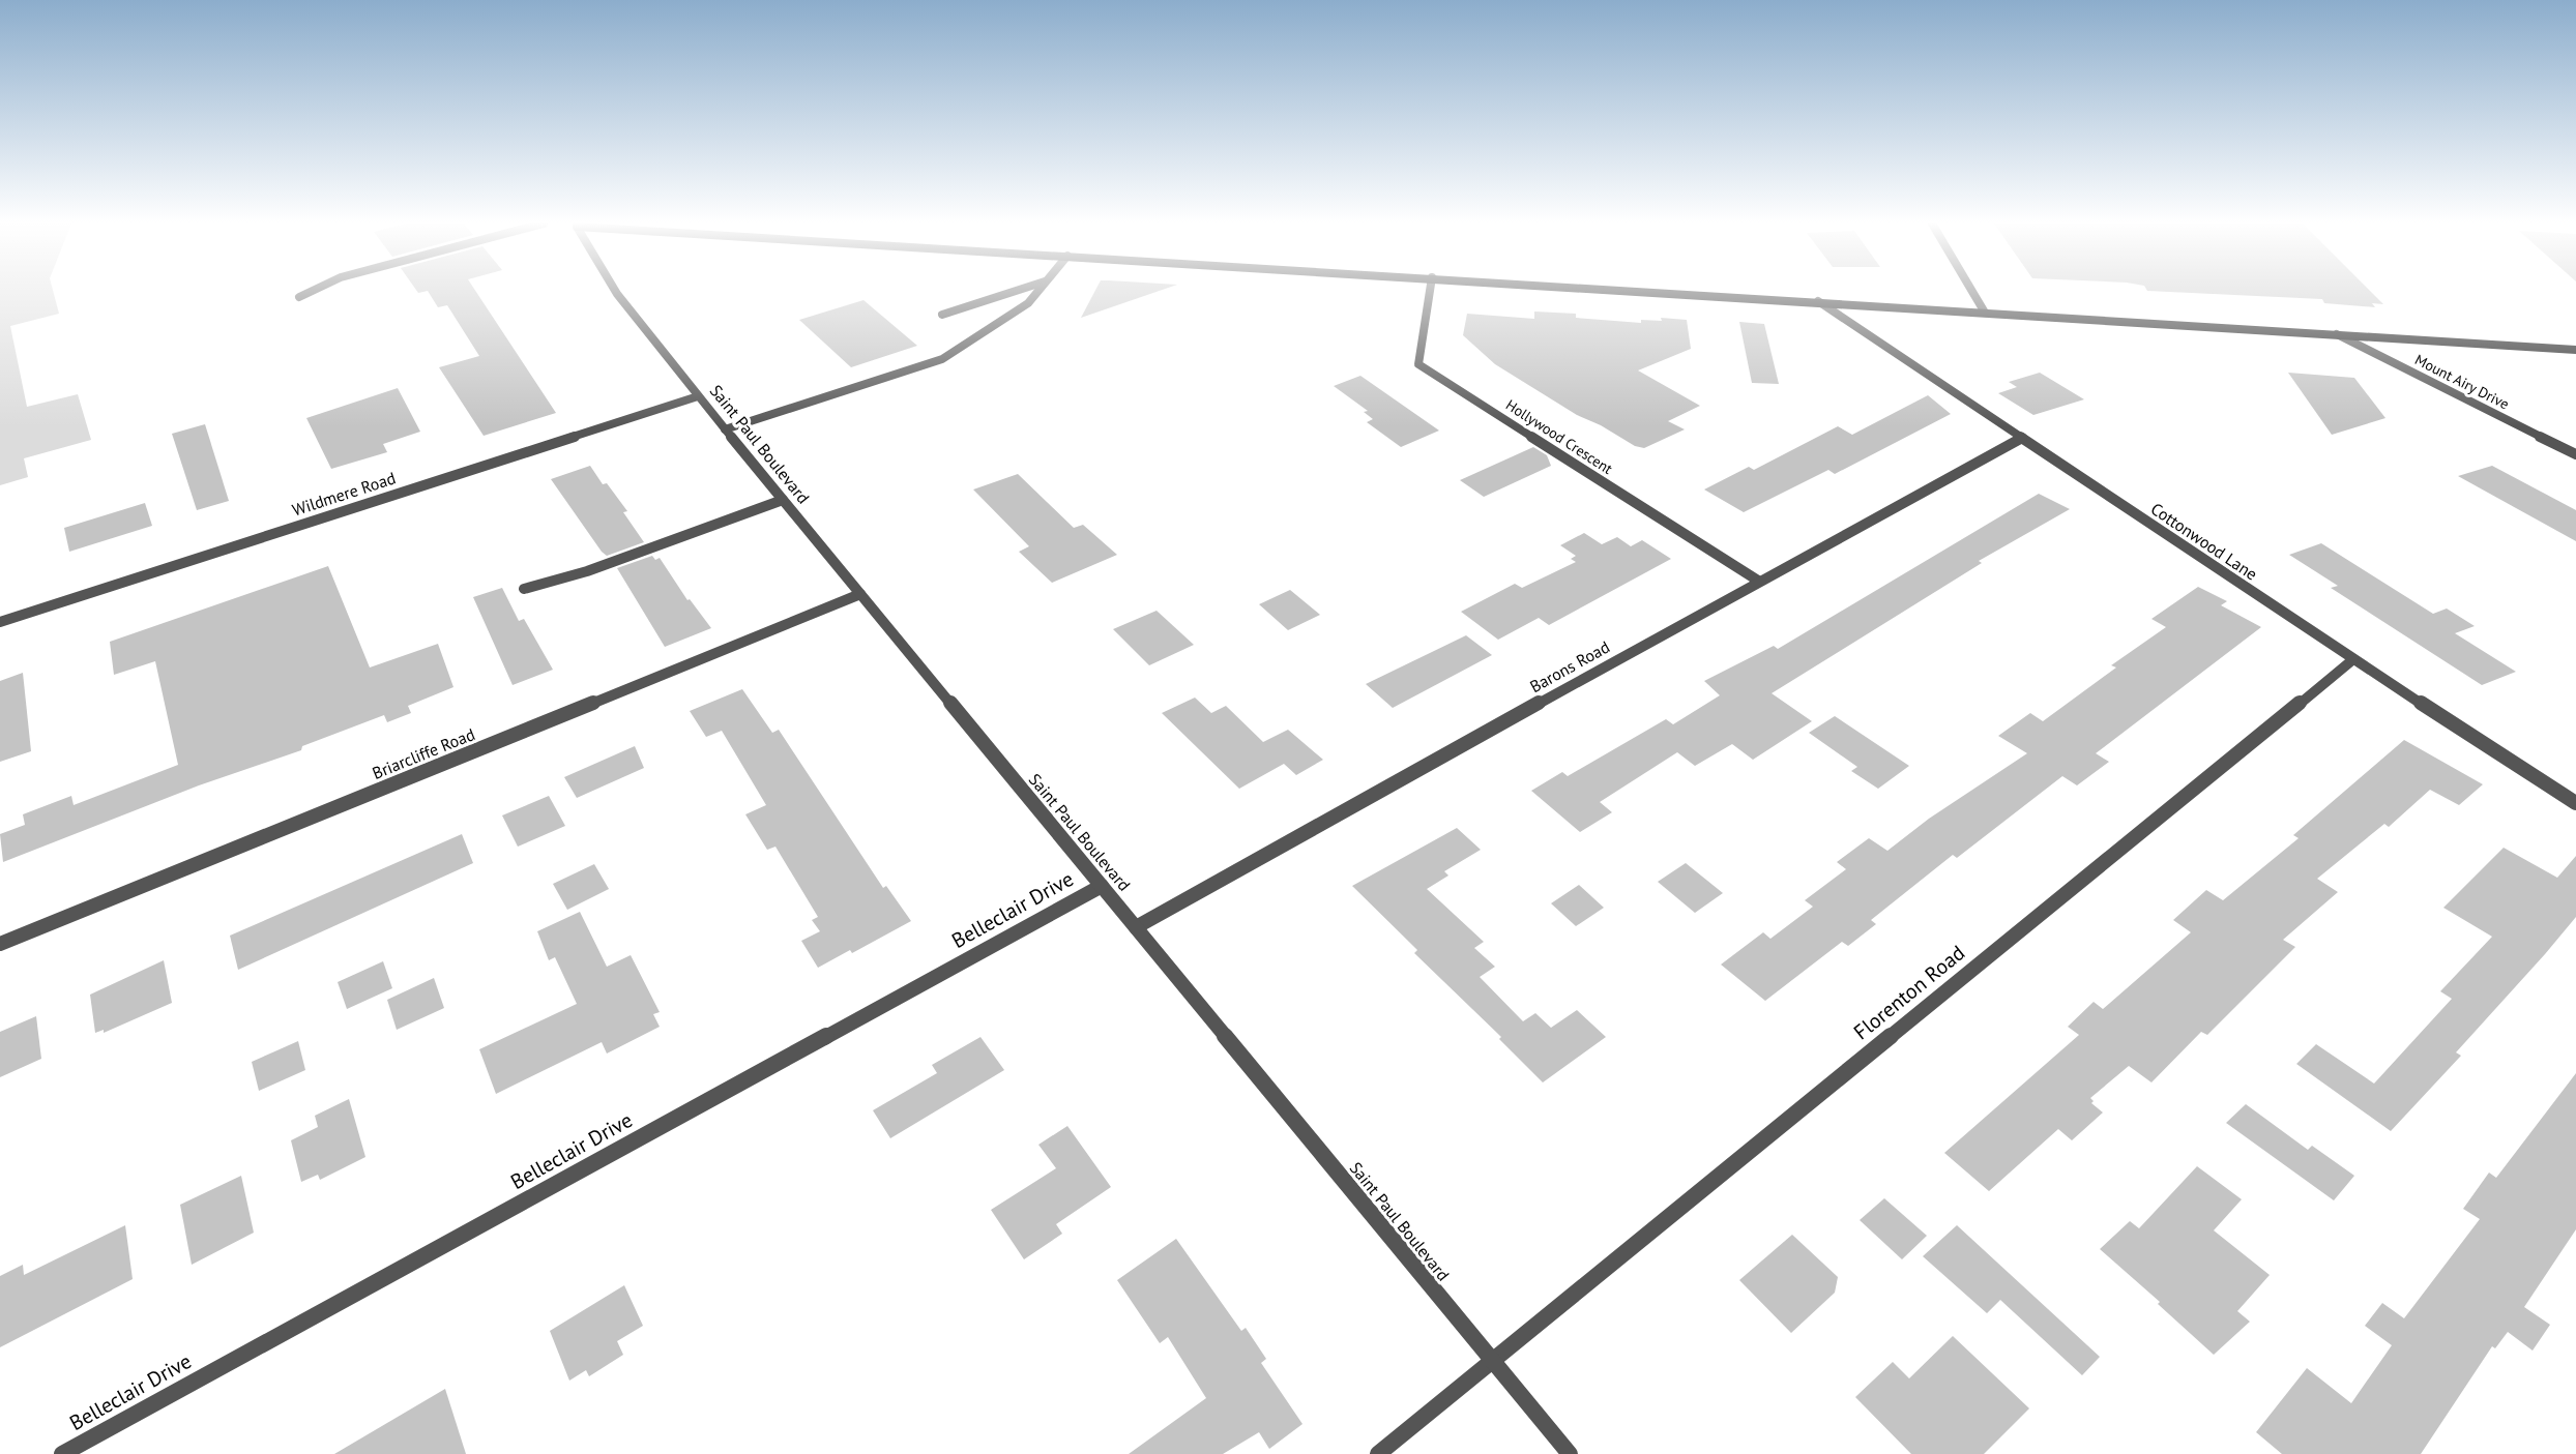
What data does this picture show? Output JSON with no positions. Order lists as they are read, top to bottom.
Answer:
{
  "streets": {
    "street": [
      "Mount Airy Drive",
      "Hollywood Crescent",
      "Saint Paul Boulevard",
      "Wildmere Road",
      "Cottonwood Lane",
      "Barons Road",
      "Briarcliffe Road",
      "Belleclair Drive",
      "Florenton Road"
    ]
  },
  "crossings": [
    ["Hollywood Crescent", "Barons Road"],
    ["Saint Paul Boulevard", "Wildmere Road"],
    ["Saint Paul Boulevard", "Barons Road"],
    ["Saint Paul Boulevard", "Briarcliffe Road"],
    ["Saint Paul Boulevard", "Belleclair Drive"],
    ["Saint Paul Boulevard", "Florenton Road"],
    ["Cottonwood Lane", "Barons Road"],
    ["Cottonwood Lane", "Florenton Road"]
  ]
}
